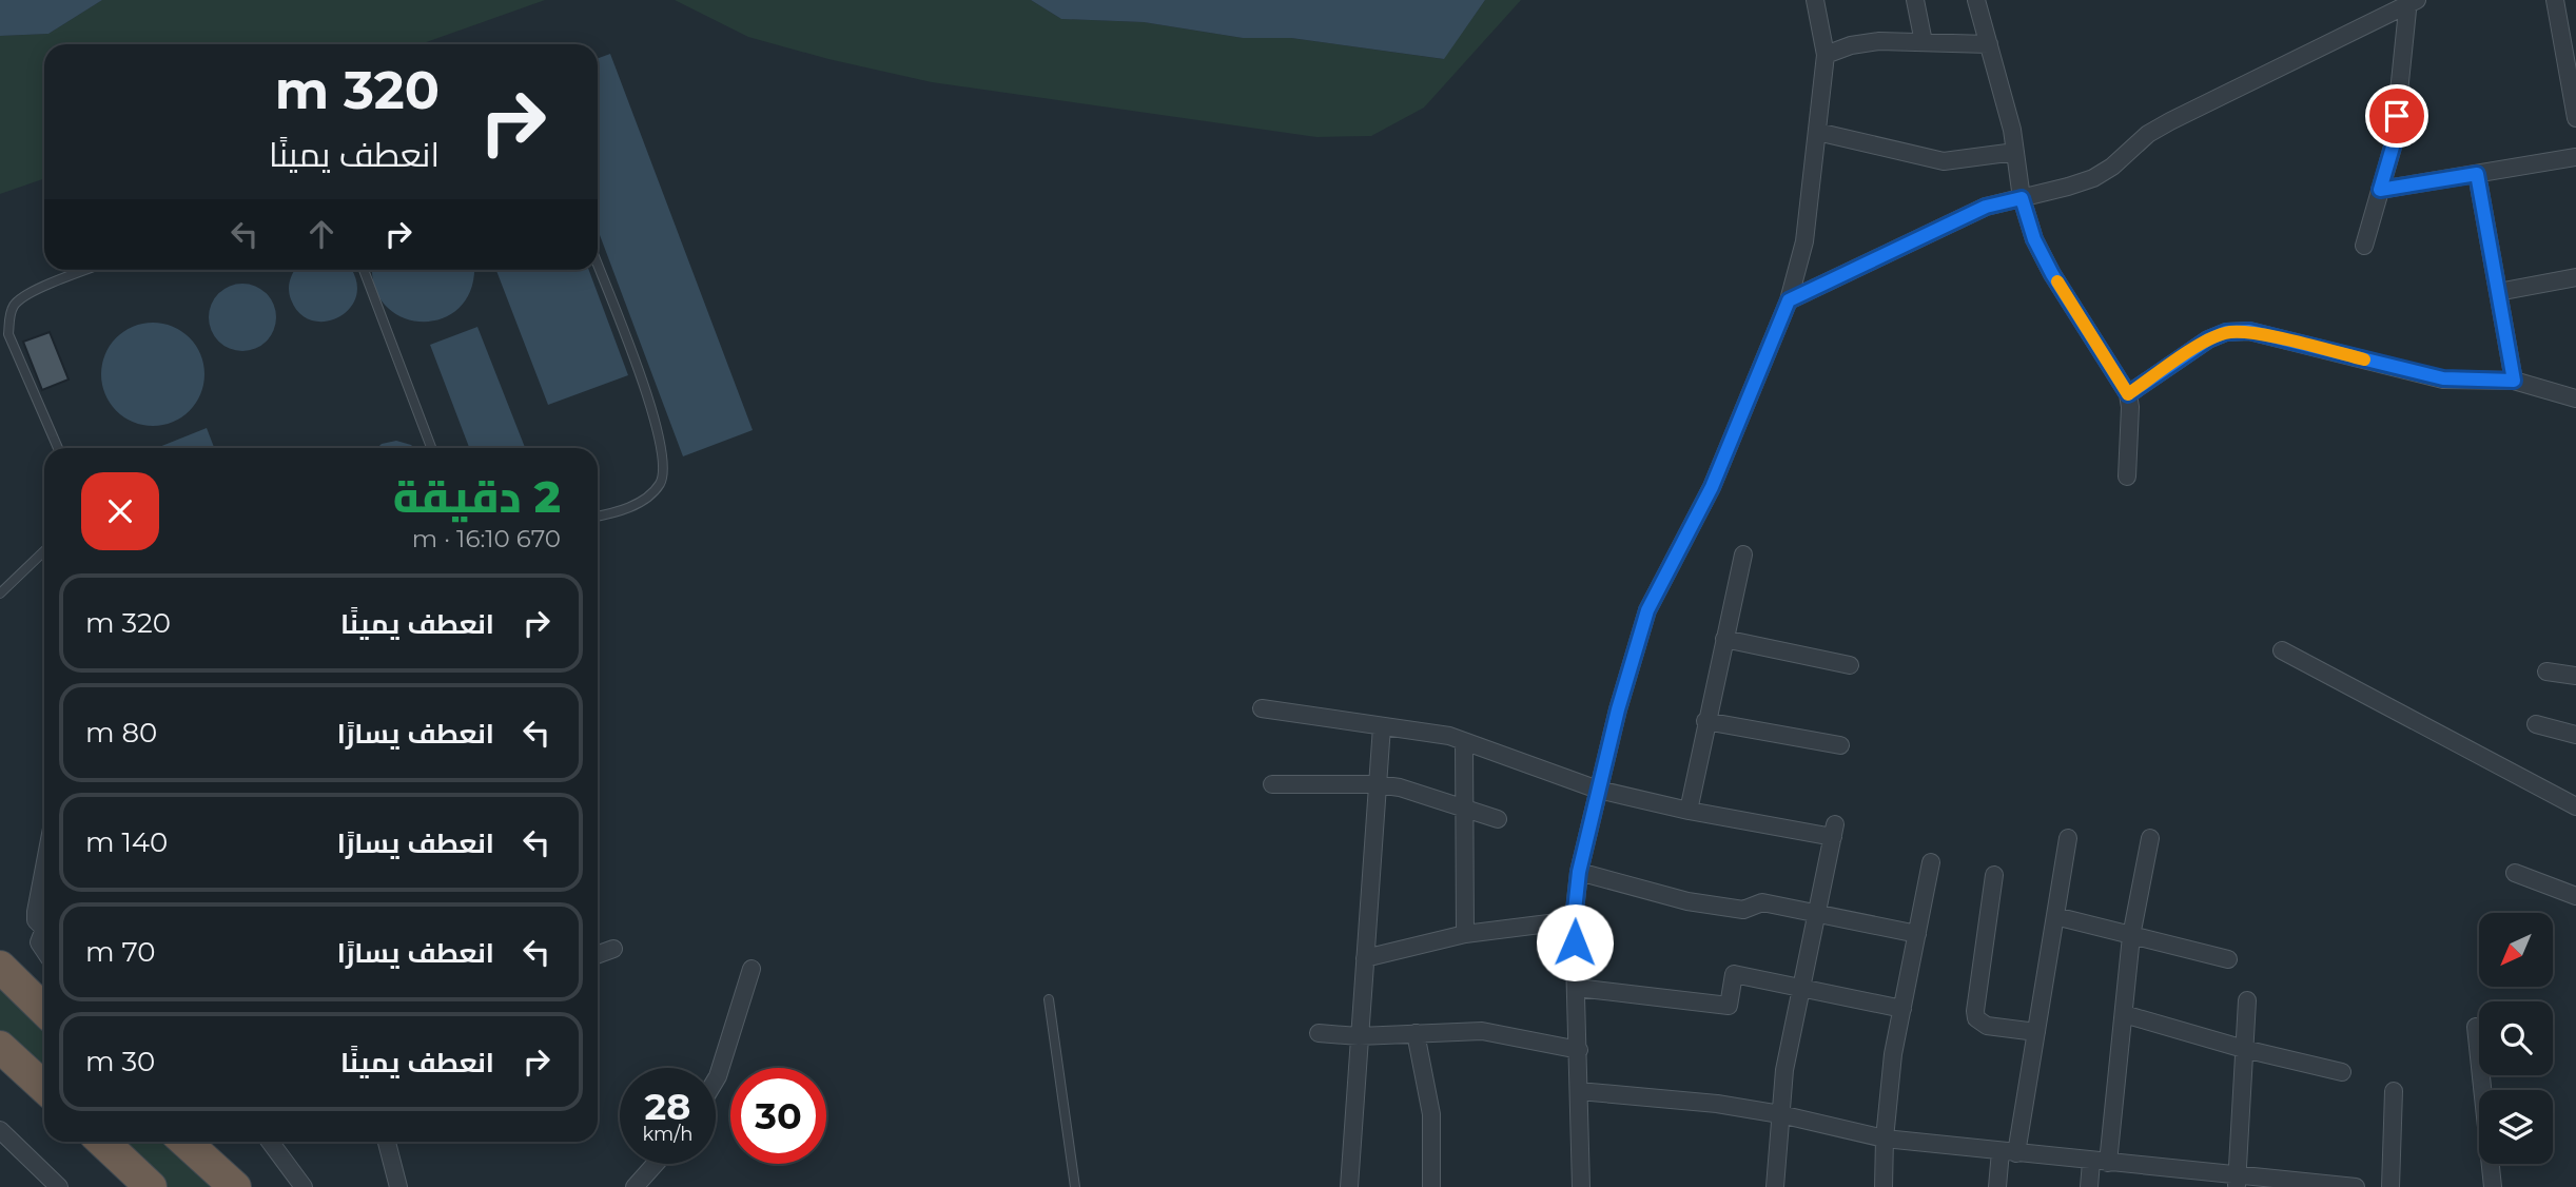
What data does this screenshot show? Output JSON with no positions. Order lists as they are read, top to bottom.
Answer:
{
  "north": "bottom left",
  "page": {
    "turn": ["320 m", "انعطف يمينًا"],
    "heading": ["2 دقيقة", "670 m · 16:10"],
    "list": [
      {
        "name": "انعطف يمينًا",
        "value": "320 m"
      },
      {
        "name": "انعطف يسارًا",
        "value": "80 m"
      },
      {
        "name": "انعطف يسارًا",
        "value": "140 m"
      },
      {
        "name": "انعطف يسارًا",
        "value": "70 m"
      },
      {
        "name": "انعطف يمينًا",
        "value": "30 m"
      }
    ],
    "speed": "28 km/h",
    "limit": "30"
  }
}
